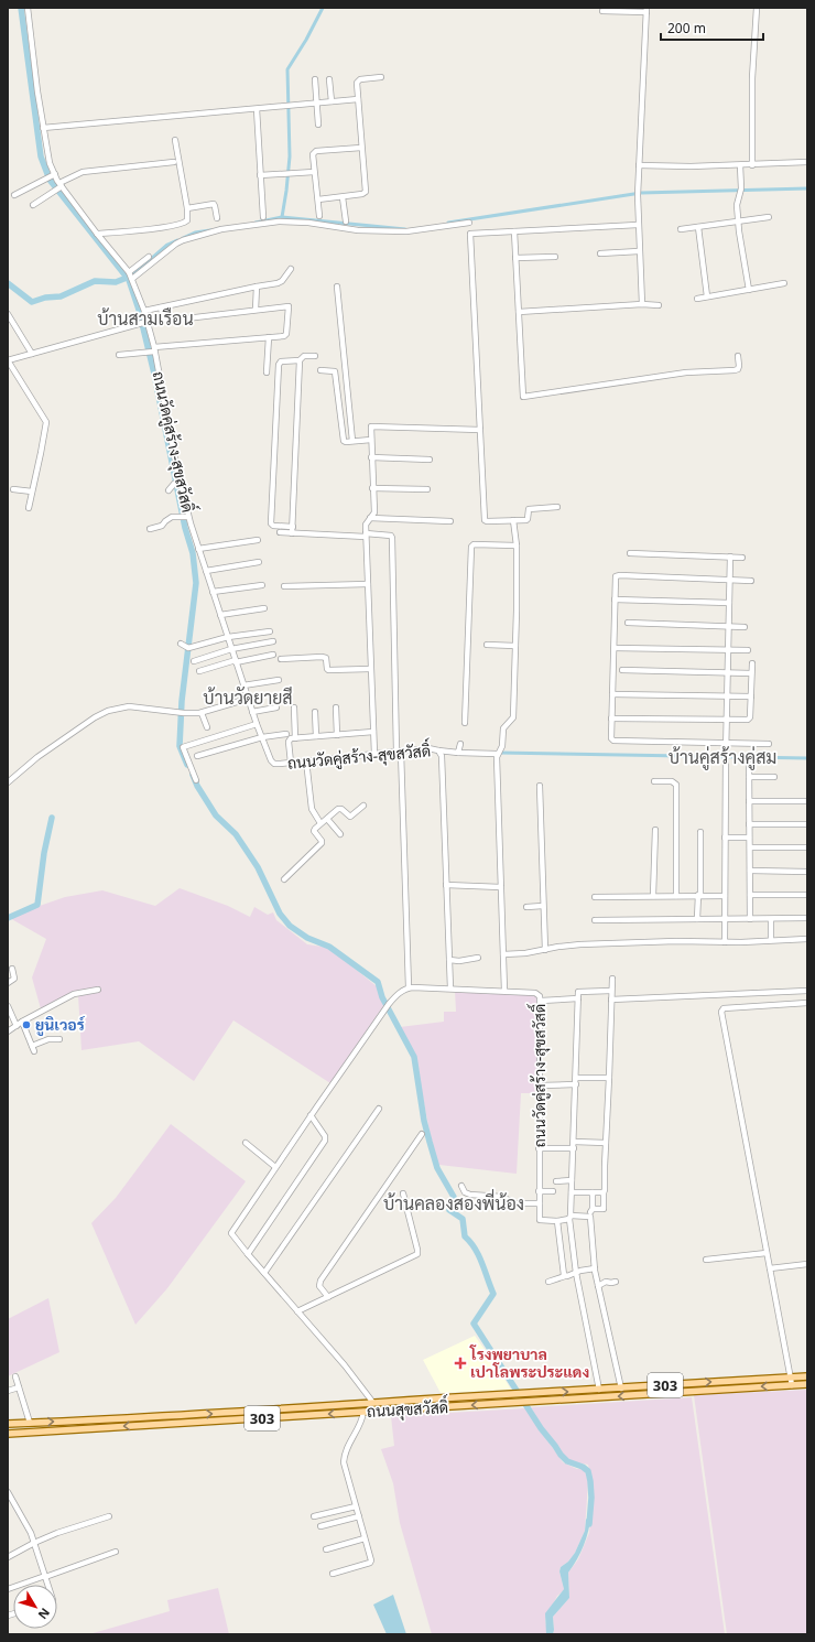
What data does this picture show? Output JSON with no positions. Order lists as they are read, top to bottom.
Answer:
{
  "streets": {
    "main road": ["303", "ถนนสุขสวัสดิ์"],
    "street": ["ถนนวัดคู่สร้าง-สุขสวัสดิ์"]
  },
  "districts": [
    "บ้านสามเรือน",
    "บ้านวัดยายสี",
    "บ้านคู่สร้างคู่สม",
    "บ้านคลองสองพี่น้อง"
  ],
  "places": {
    "other": ["ยูนิเวอร์"],
    "health": ["โรงพยาบาล เปาโลพระประแดง"]
  },
  "scale_bar": "200 m",
  "north": "bottom right"
}
